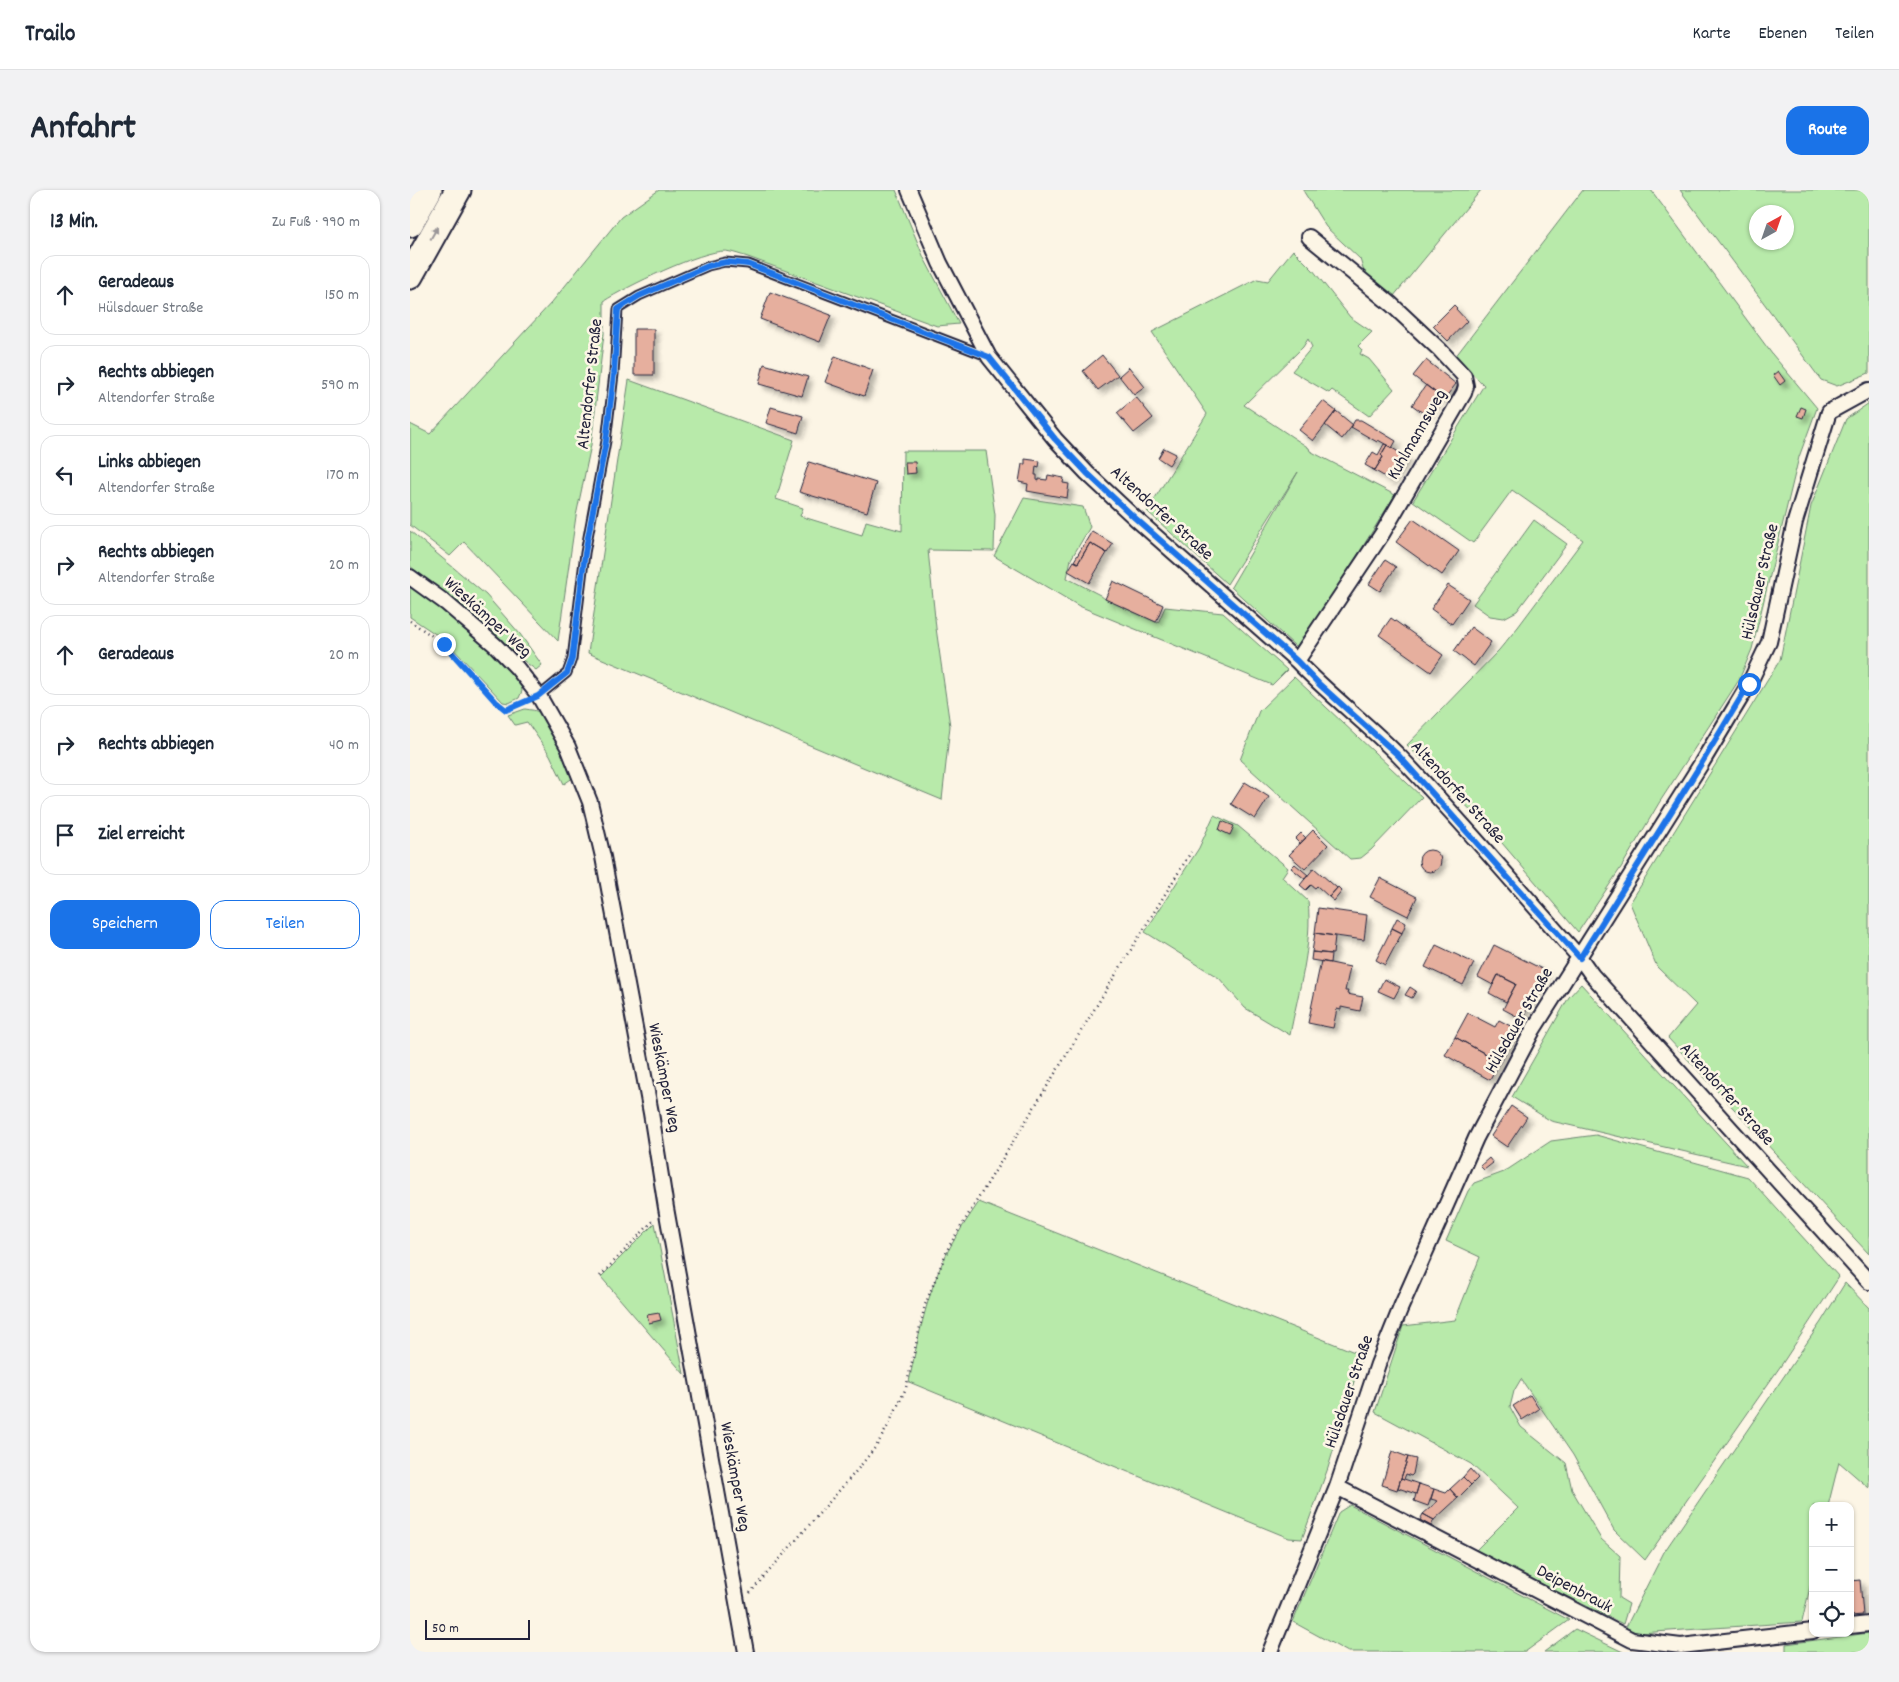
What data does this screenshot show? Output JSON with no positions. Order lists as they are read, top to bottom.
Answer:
{
  "streets": {
    "street": [
      "Altendorfer Straße",
      "Kuhlmannsweg",
      "Hülsdauer Straße",
      "Wieskämper Weg",
      "Deipenbrauk"
    ]
  },
  "crossings": [
    ["Altendorfer Straße", "Kuhlmannsweg"],
    ["Altendorfer Straße", "Hülsdauer Straße"],
    ["Altendorfer Straße", "Wieskämper Weg"],
    ["Hülsdauer Straße", "Deipenbrauk"]
  ],
  "scale_bar": "50 m",
  "north": "top right",
  "page": {
    "header": "Trailo",
    "nav": ["Karte", "Ebenen", "Teilen"],
    "title": "Anfahrt",
    "buttons": [
      "Route",
      ["Speichern", "Teilen"]
    ],
    "heading": ["13 Min.", "Zu Fuß · 990 m"],
    "list": [
      ["Geradeaus", "Hülsdauer Straße", "150 m"],
      ["Rechts abbiegen", "Altendorfer Straße", "590 m"],
      ["Links abbiegen", "Altendorfer Straße", "170 m"],
      ["Rechts abbiegen", "Altendorfer Straße", "20 m"],
      ["Geradeaus", "20 m"],
      ["Rechts abbiegen", "40 m"],
      "Ziel erreicht"
    ],
    "map_buttons": ["+", "−"],
    "scale": "50 m"
  }
}
